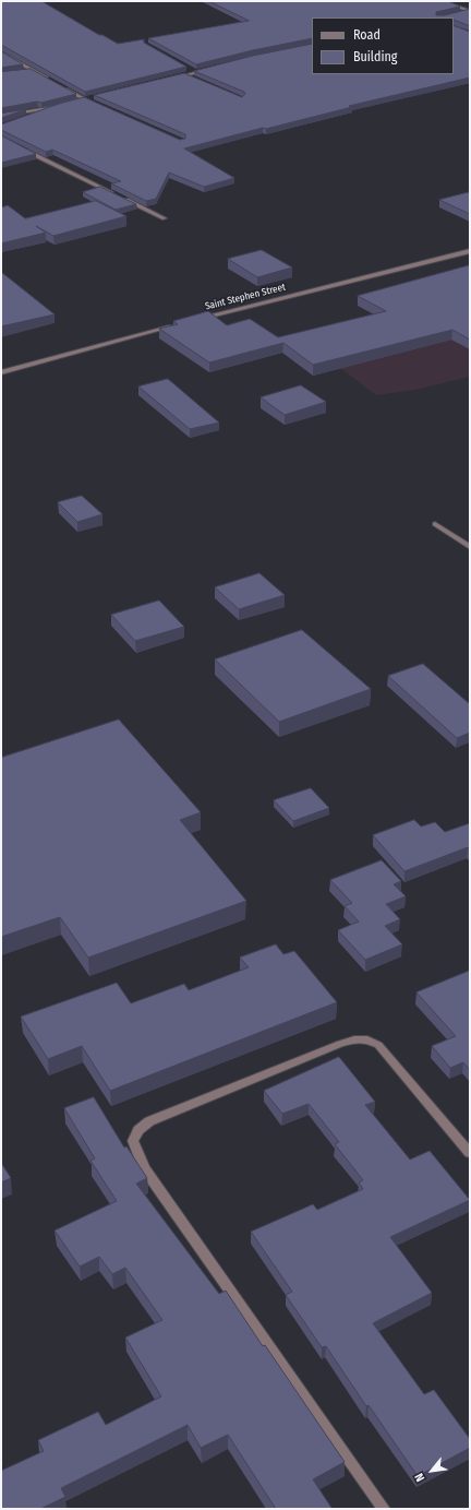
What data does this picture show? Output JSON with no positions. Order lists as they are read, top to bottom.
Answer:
{
  "streets": {
    "street": ["Saint Stephen Street"]
  },
  "legend": ["Road", "Building"],
  "north": "bottom left"
}
